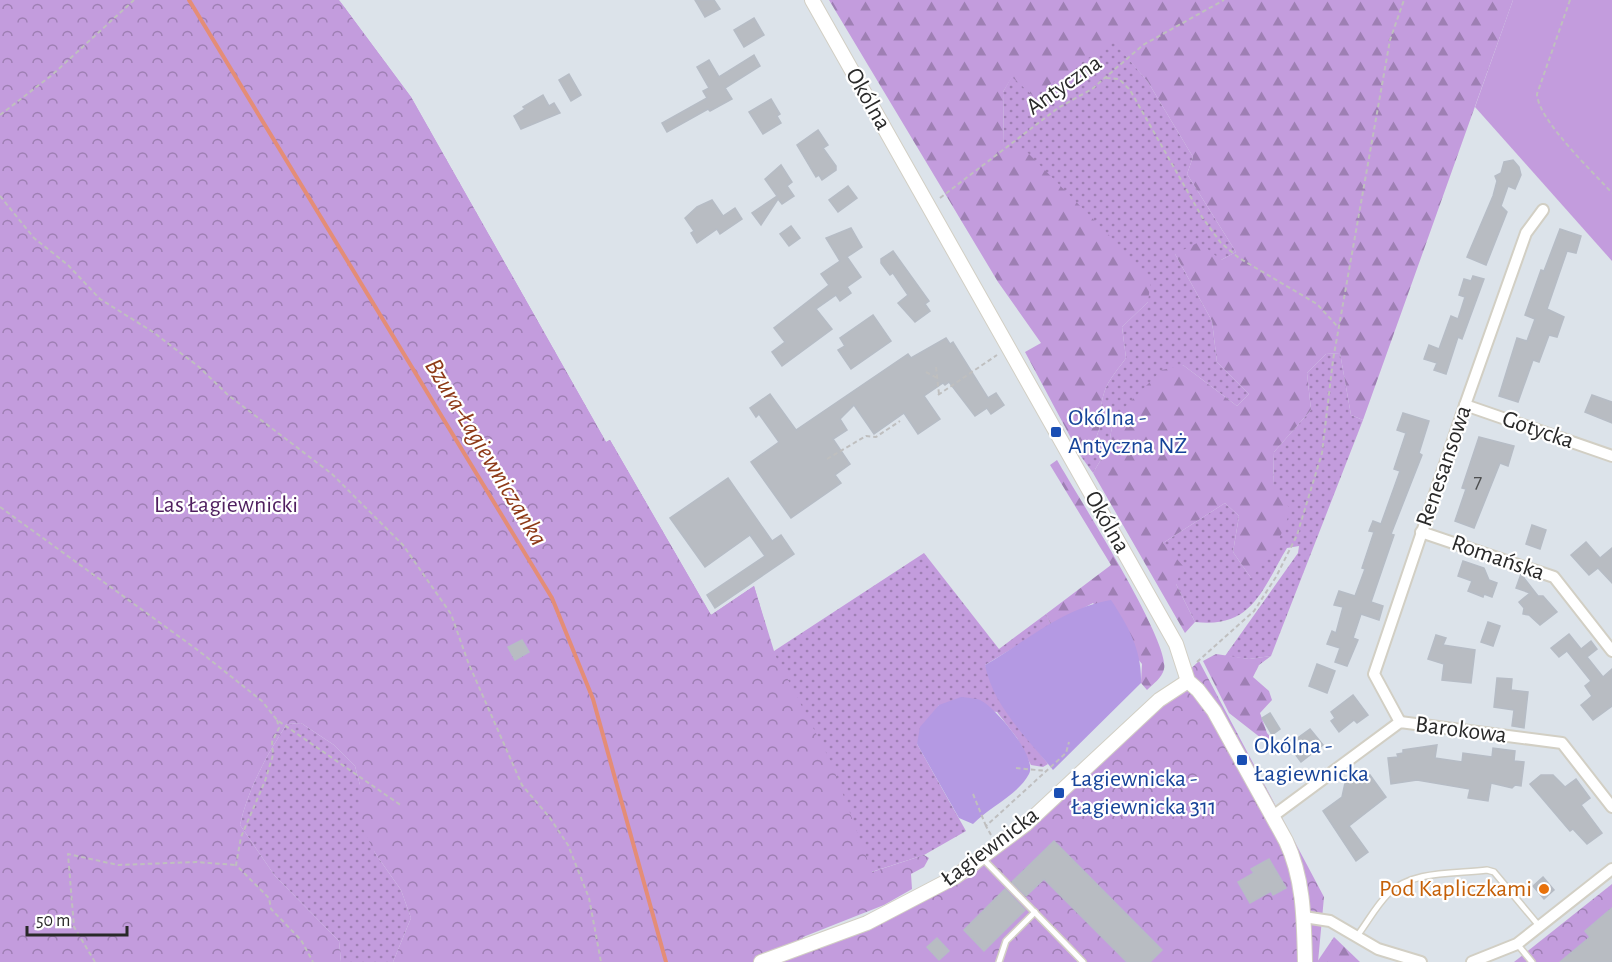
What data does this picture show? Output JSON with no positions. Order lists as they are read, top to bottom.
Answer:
{
  "streets": {
    "street": [
      "Okólna",
      "Gotycka",
      "Renesansowa",
      "Romańska",
      "Barokowa",
      "Łagiewnicka"
    ],
    "path": ["Antyczna"]
  },
  "crossings": [
    ["Antyczna", "Okólna"],
    ["Okólna", "Barokowa"],
    ["Okólna", "Łagiewnicka"],
    ["Gotycka", "Renesansowa"],
    ["Renesansowa", "Romańska"],
    ["Renesansowa", "Barokowa"]
  ],
  "water": ["Bzura-Łagiewniczanka"],
  "parks": ["Las Łagiewnicki"],
  "places": {
    "transit": ["Okólna - Antyczna NŻ", "Okólna - Łagiewnicka", "Łagiewnicka - Łagiewnicka 311"],
    "other": ["Pod Kapliczkami"]
  },
  "house_numbers": ["7"],
  "scale_bar": "50 m"
}
